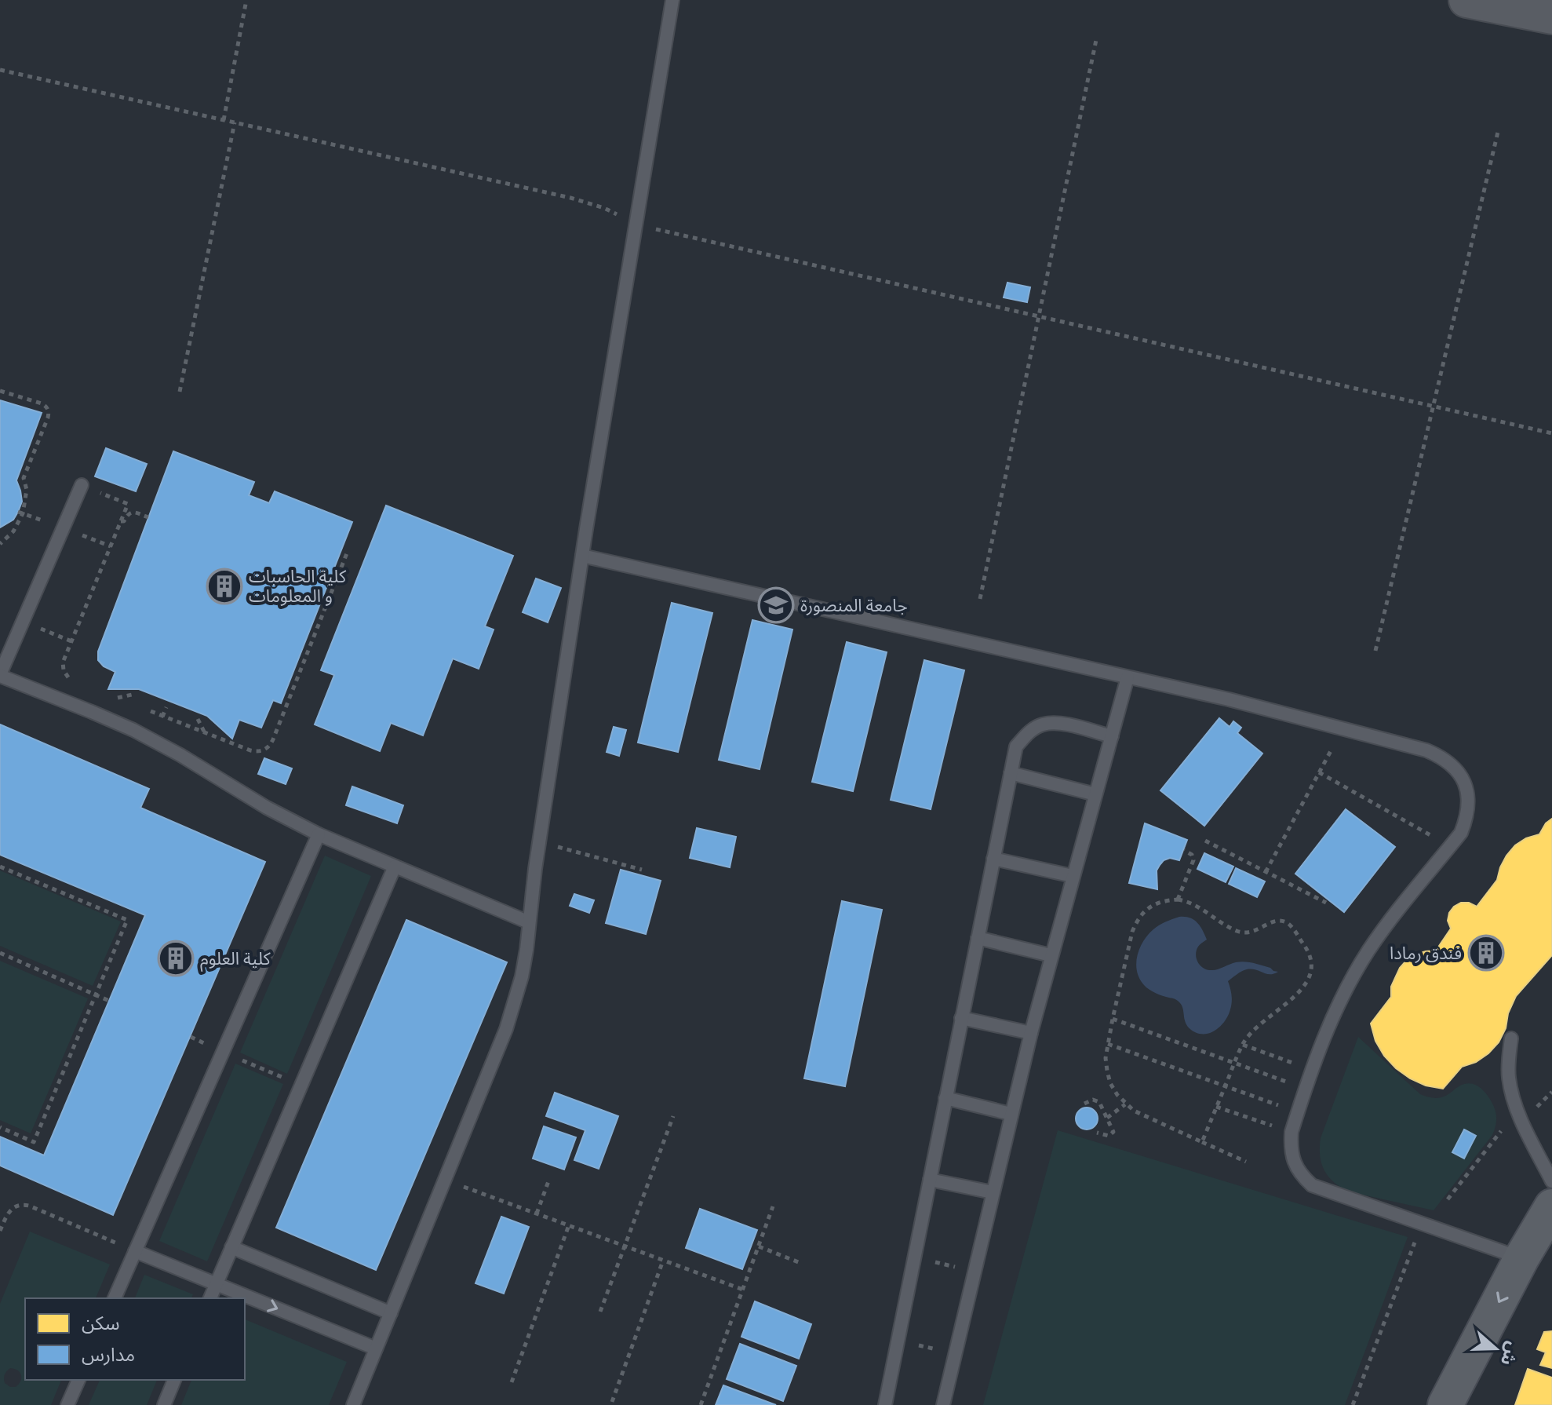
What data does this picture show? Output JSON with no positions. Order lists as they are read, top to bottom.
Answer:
{
  "places": {
    "building": ["كلية الحاسبات و المعلومات", "فندق رمادا", "كلية العلوم"],
    "school or university": ["جامعة المنصورة"]
  },
  "legend": ["سكن", "مدارس"],
  "north": "right"
}
